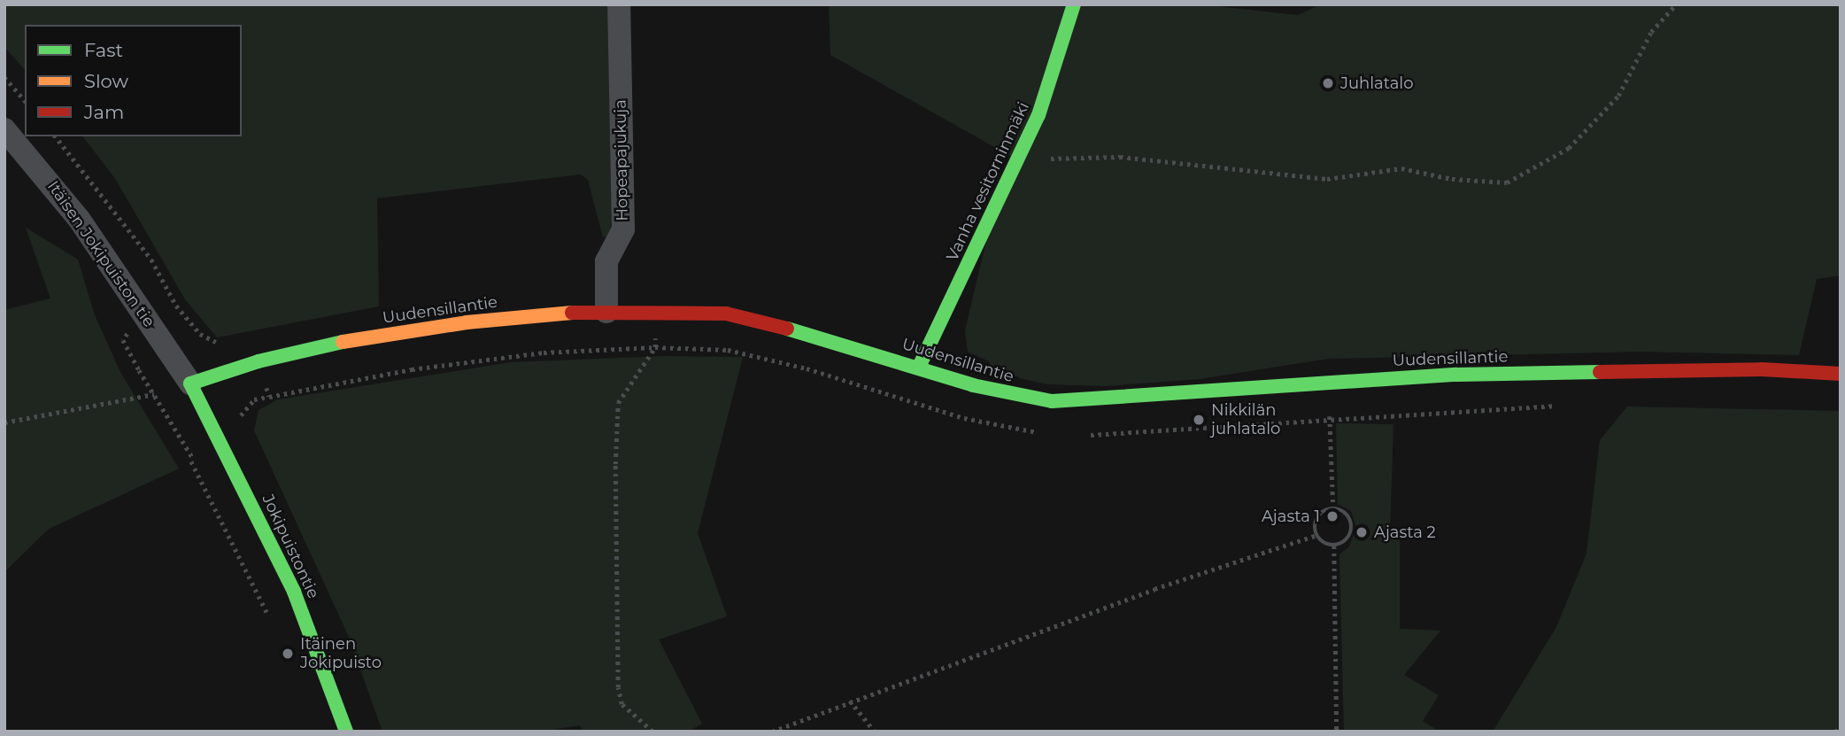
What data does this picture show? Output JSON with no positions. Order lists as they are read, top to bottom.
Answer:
{
  "streets": {
    "street": [
      "Hopeapajukuja",
      "Vanha vesitorninmäki",
      "Itäisen Jokipuiston tie",
      "Uudensillantie",
      "Jokipuistontie"
    ]
  },
  "crossings": [
    ["Hopeapajukuja", "Uudensillantie"],
    ["Vanha vesitorninmäki", "Uudensillantie"],
    ["Itäisen Jokipuiston tie", "Uudensillantie"],
    ["Itäisen Jokipuiston tie", "Jokipuistontie"],
    ["Uudensillantie", "Jokipuistontie"]
  ],
  "places": [
    "Juhlatalo",
    "Nikkilän juhlatalo",
    "Ajasta 1",
    "Ajasta 2",
    "Itäinen Jokipuisto"
  ],
  "legend": ["Fast", "Slow", "Jam"]
}
